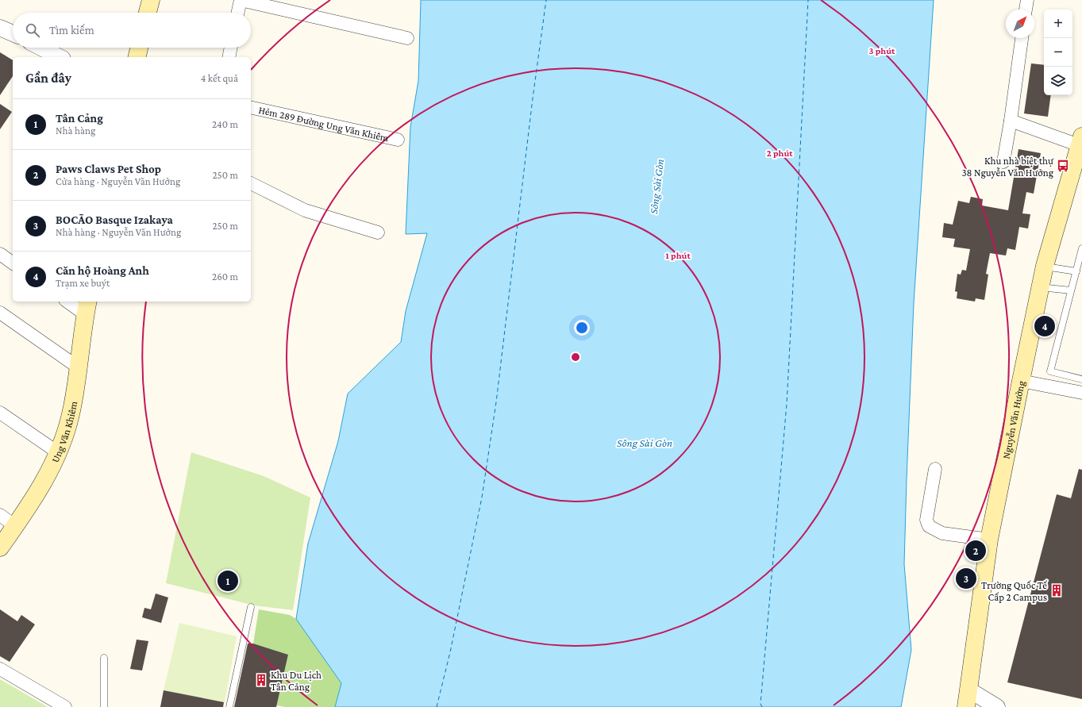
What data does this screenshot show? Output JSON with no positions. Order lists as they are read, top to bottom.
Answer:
{
  "streets": {
    "main road": ["Nguyễn Văn Hưởng", "Ung Văn Khiêm"],
    "street": ["Hẻm 289 Đường Ung Văn Khiêm"]
  },
  "water": ["Sông Sài Gòn"],
  "places": {
    "bus stop": ["Khu nhà biệt thự 38 Nguyễn Văn Hưởng"],
    "building": ["Trường Quốc Tế Cấp 2 Campus", "Khu Du Lịch Tân Cảng"]
  },
  "north": "top right",
  "page": {
    "map_buttons": ["+", "−"],
    "search": "Tìm kiếm",
    "heading": ["Gần đây", "4 kết quả"],
    "list": [
      {
        "mark": "1",
        "name": "Tân Cảng",
        "note": "Nhà hàng",
        "value": "240 m"
      },
      {
        "mark": "2",
        "name": "Paws Claws Pet Shop",
        "note": "Cửa hàng · Nguyễn Văn Hưởng",
        "value": "250 m"
      },
      {
        "mark": "3",
        "name": "BOCĀO Basque Izakaya",
        "note": "Nhà hàng · Nguyễn Văn Hưởng",
        "value": "250 m"
      },
      {
        "mark": "4",
        "name": "Căn hộ Hoàng Anh",
        "note": "Trạm xe buýt",
        "value": "260 m"
      }
    ],
    "pins": [
      "4",
      "2",
      "3",
      "1"
    ]
  },
  "rings": ["3 phút", "2 phút", "1 phút"]
}
